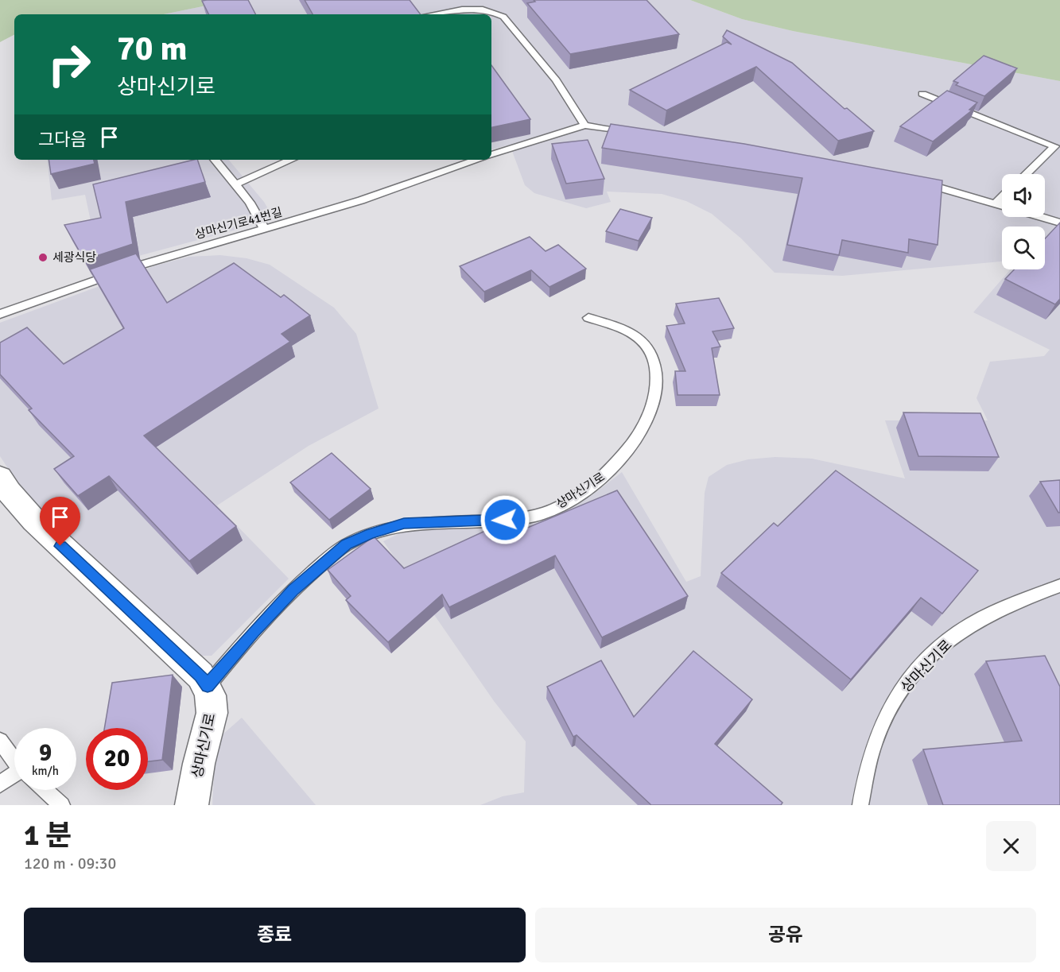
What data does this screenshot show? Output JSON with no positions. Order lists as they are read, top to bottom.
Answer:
{
  "streets": {
    "street": ["상마신기로"],
    "lane": ["상마신기로41번길"]
  },
  "places": ["세광식당"],
  "page": {
    "turn": ["70 m", "상마신기로"],
    "then": "그다음",
    "speed": "9 km/h",
    "limit": "20",
    "heading": ["1 분", "120 m · 09:30"],
    "buttons": ["종료", "공유"]
  }
}
